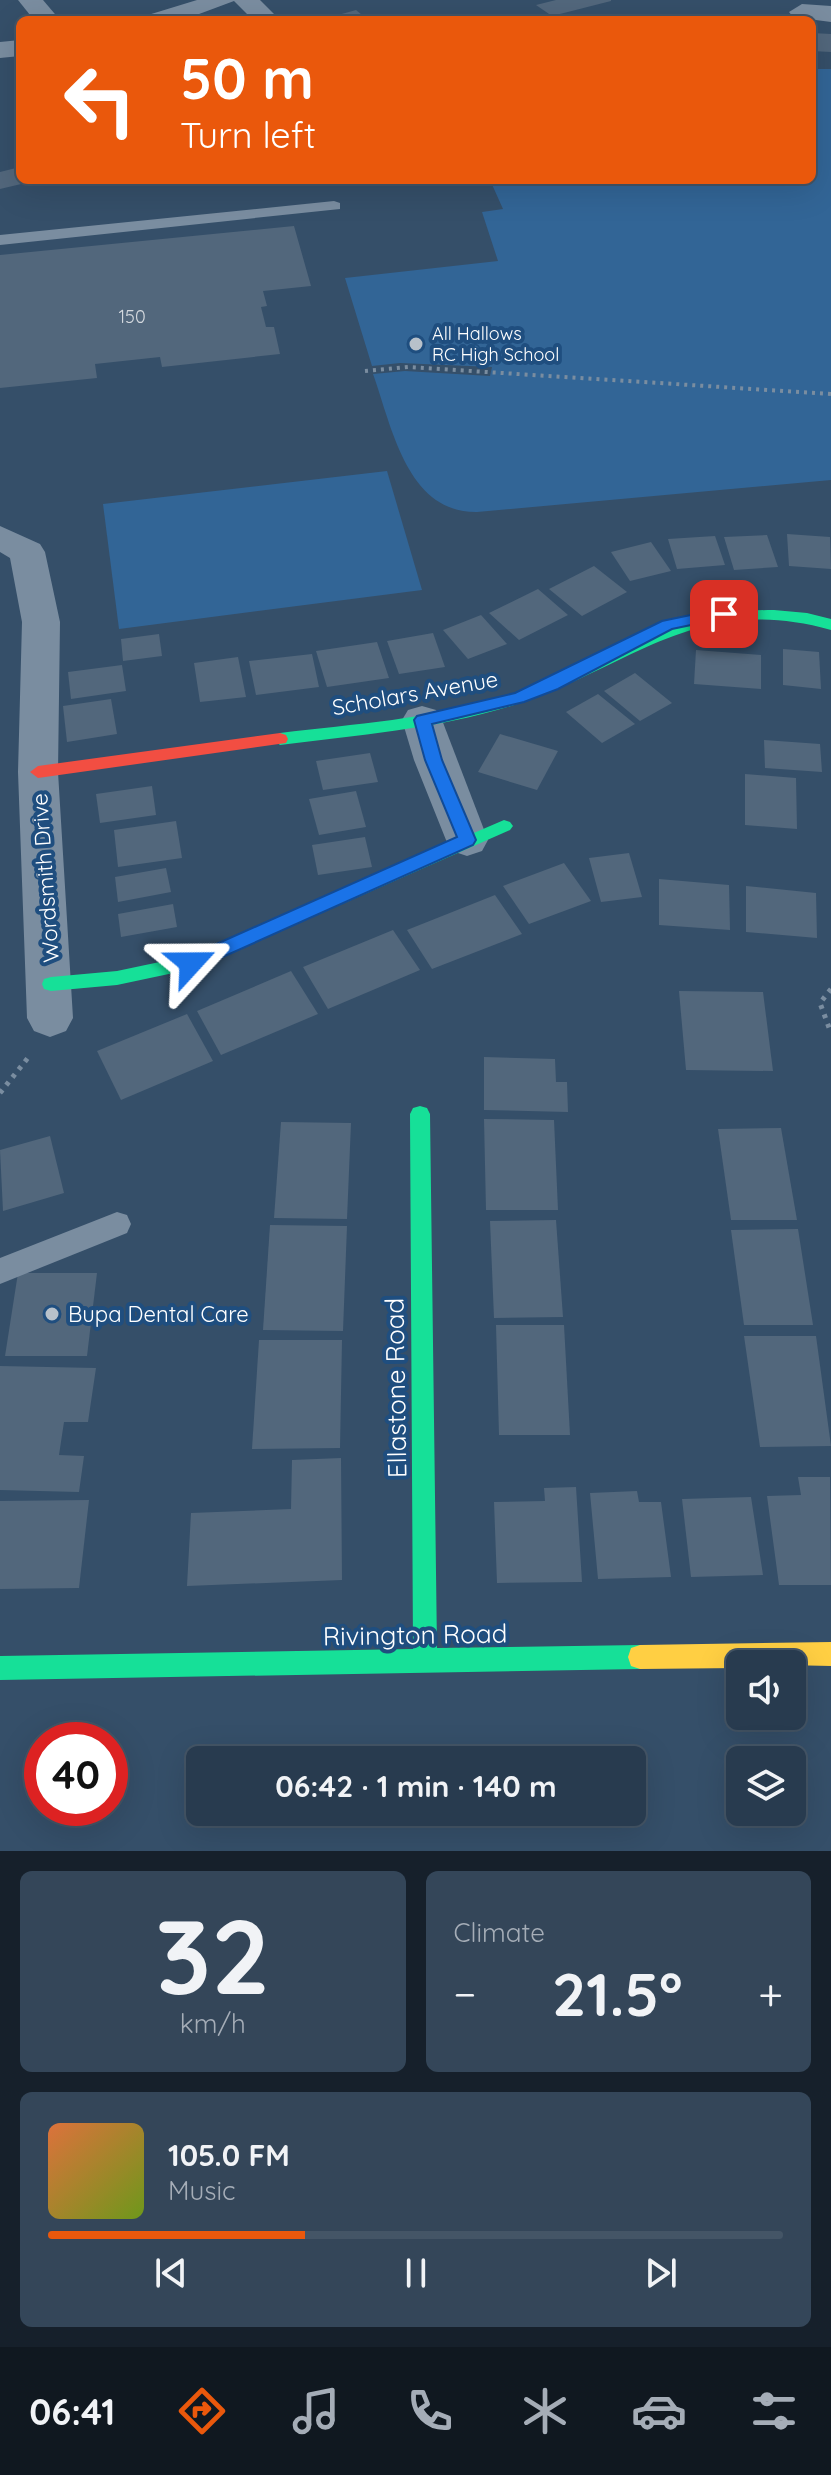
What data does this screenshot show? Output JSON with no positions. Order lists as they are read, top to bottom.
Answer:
{
  "streets": {
    "street": [
      "Scholars Avenue",
      "Wordsmith Drive",
      "Ellastone Road",
      "Rivington Road"
    ]
  },
  "crossings": [
    ["Scholars Avenue", "Wordsmith Drive"],
    ["Ellastone Road", "Rivington Road"]
  ],
  "places": ["All Hallows RC High School", "Bupa Dental Care"],
  "house_numbers": ["150"],
  "page": {
    "turn": ["50 m", "Turn left"],
    "limit": "40",
    "trip": "06:42 · 1 min · 140 m",
    "tile": [
      ["32", "km/h"],
      "Climate"
    ],
    "heat": ["−", "21.5°", "+"],
    "song": ["105.0 FM", "Music"],
    "tabs": "06:41"
  }
}
